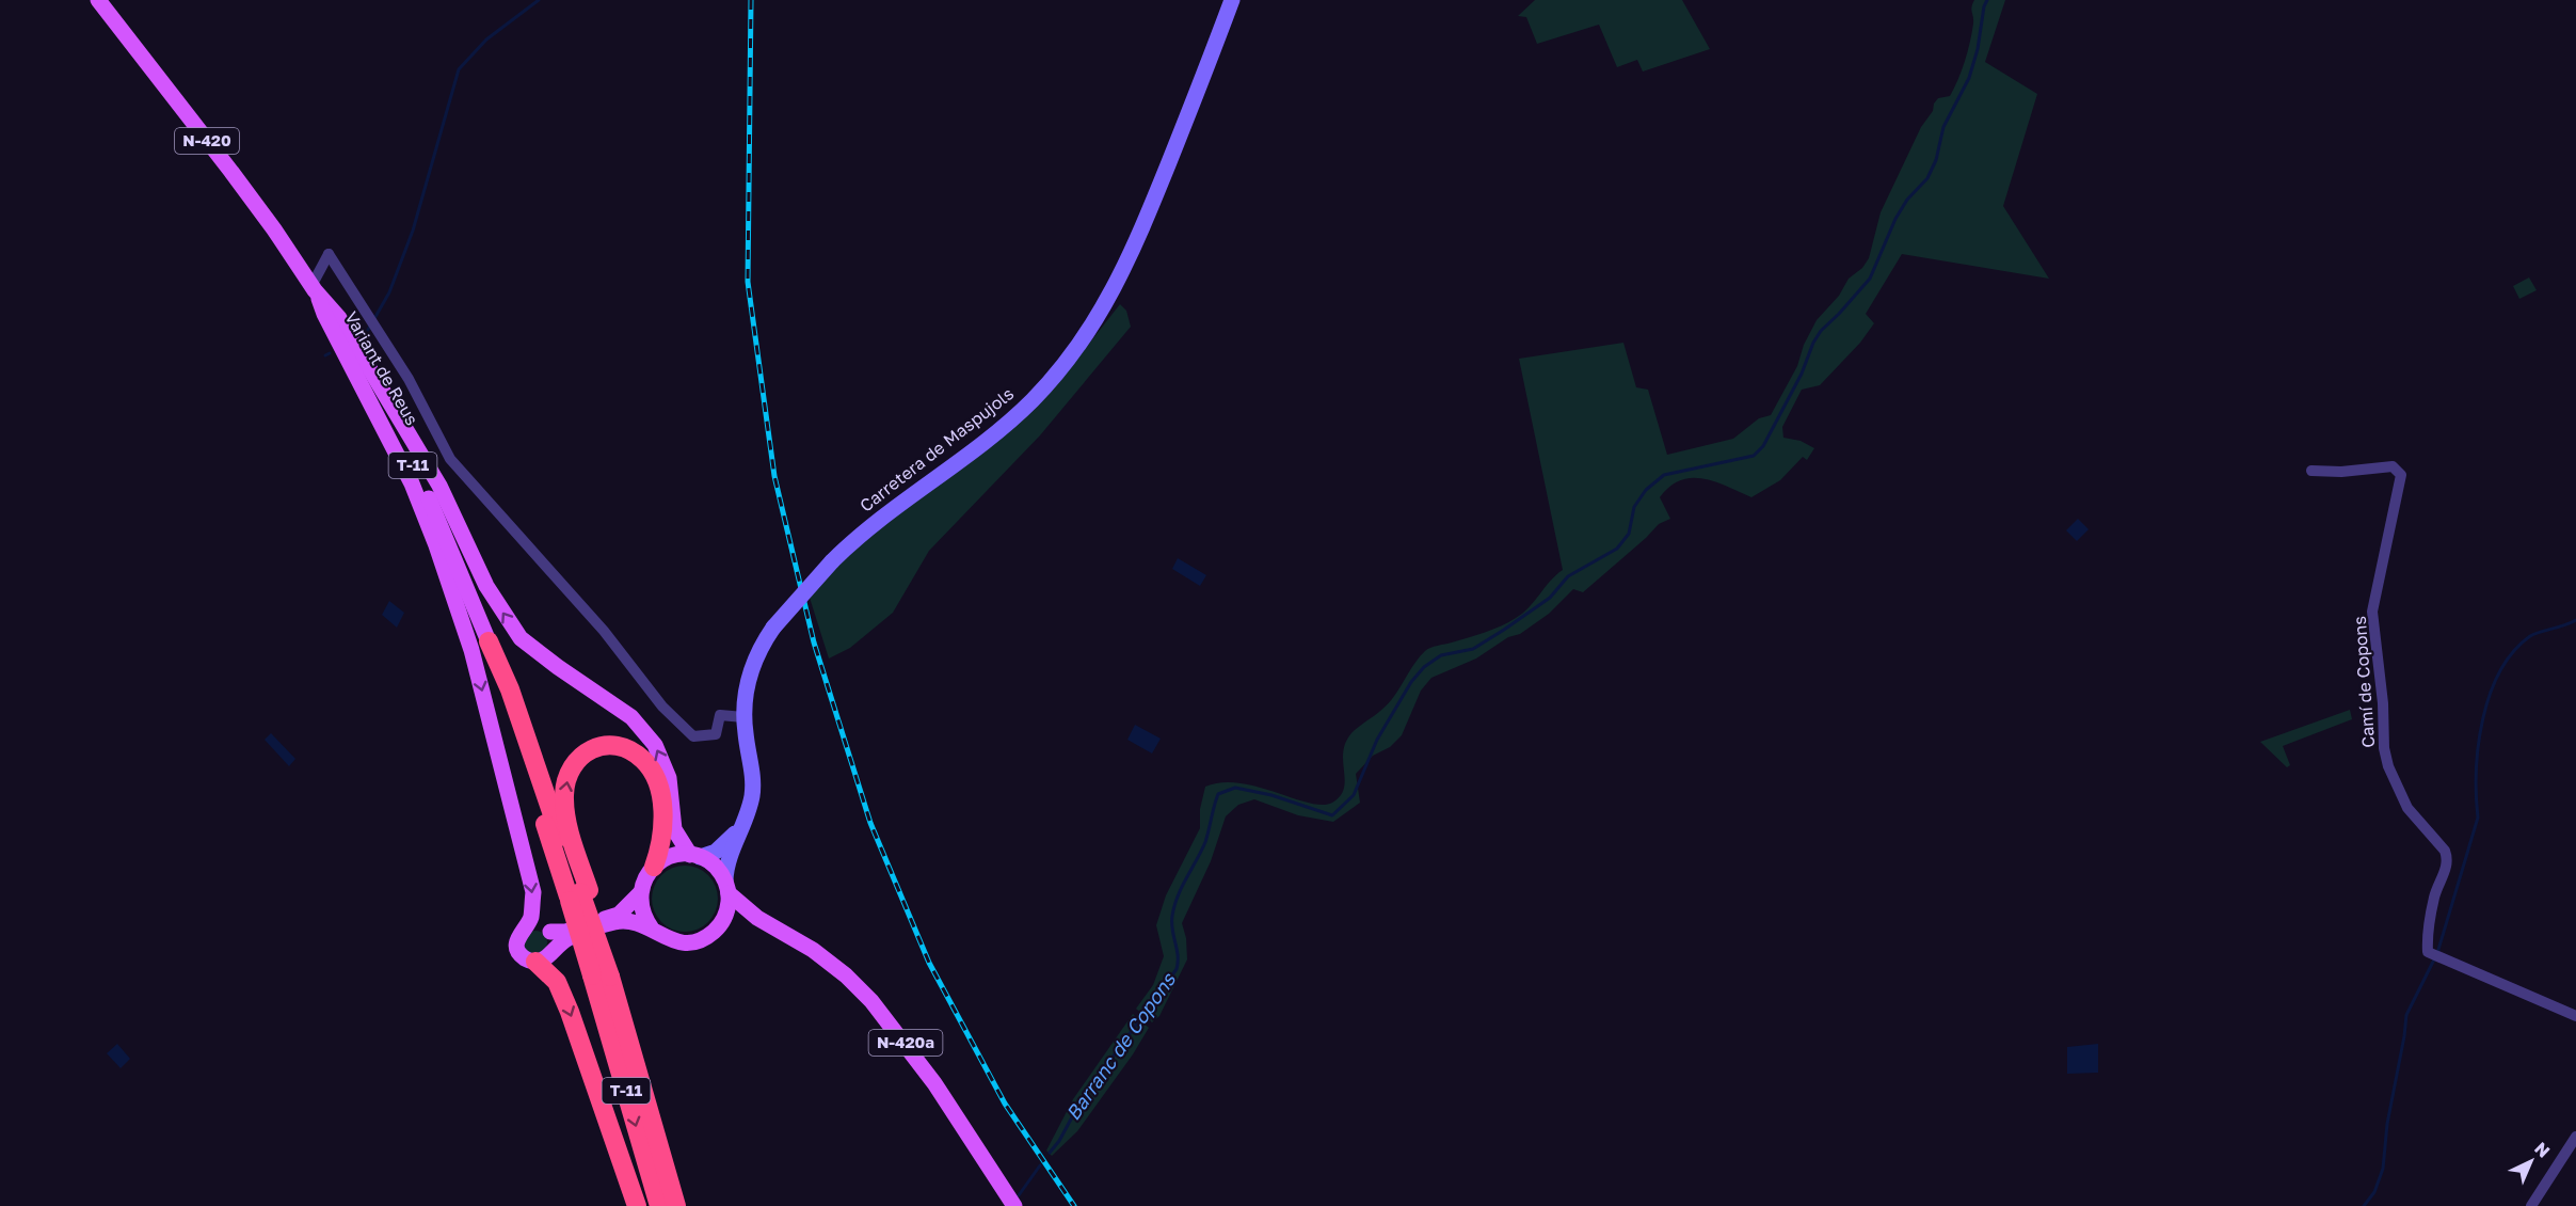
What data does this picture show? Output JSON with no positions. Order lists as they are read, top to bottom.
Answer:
{
  "streets": {
    "highway": ["T-11"],
    "main road": ["N-420", "Variant de Reus", "N-420a"],
    "street": ["Carretera de Maspujols", "Camí de Copons"]
  },
  "crossings": [
    ["N-420", "Variant de Reus"],
    ["Variant de Reus", "T-11"],
    ["Carretera de Maspujols", "N-420a"]
  ],
  "water": ["Barranc de Copons"],
  "north": "top right"
}
